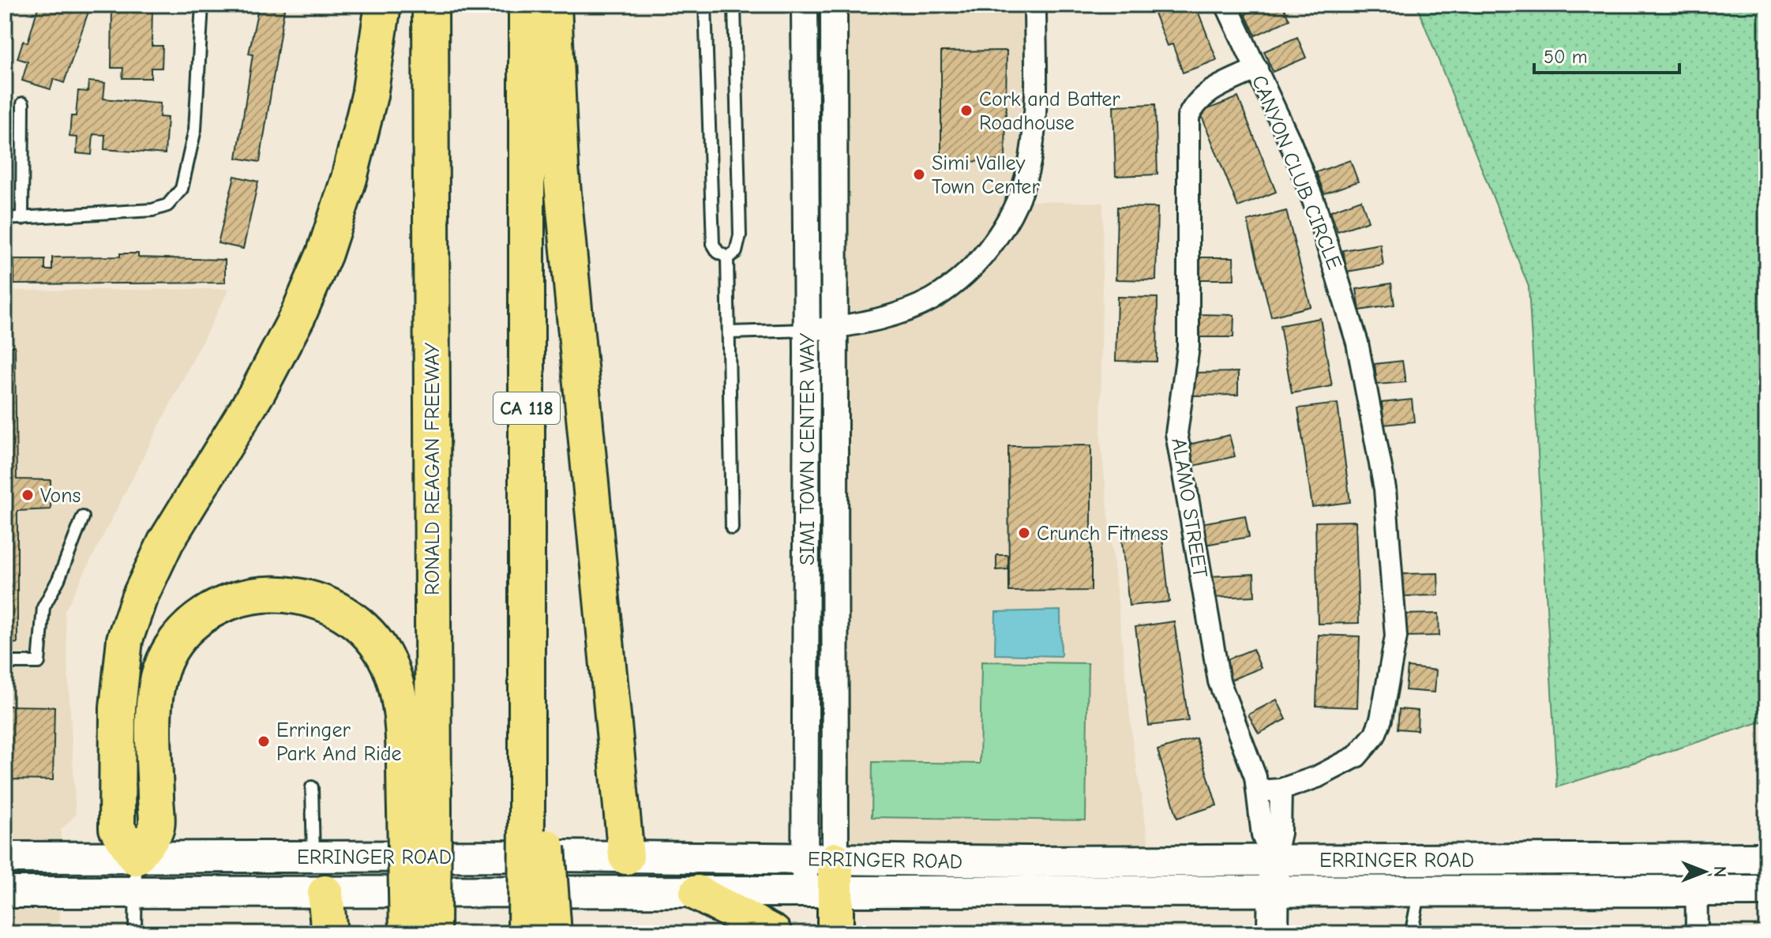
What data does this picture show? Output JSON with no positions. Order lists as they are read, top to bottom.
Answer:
{
  "streets": {
    "highway": ["CA 118", "RONALD REAGAN FREEWAY"],
    "main road": ["ALAMO STREET", "ERRINGER ROAD"],
    "street": ["CANYON CLUB CIRCLE", "SIMI TOWN CENTER WAY"]
  },
  "crossings": [
    ["CANYON CLUB CIRCLE", "ALAMO STREET"],
    ["SIMI TOWN CENTER WAY", "ERRINGER ROAD"],
    ["ALAMO STREET", "ERRINGER ROAD"]
  ],
  "places": [
    "Cork and Batter Roadhouse",
    "Simi Valley Town Center",
    "Vons",
    "Crunch Fitness",
    "Erringer Park And Ride"
  ],
  "scale_bar": "50 m",
  "north": "right"
}
